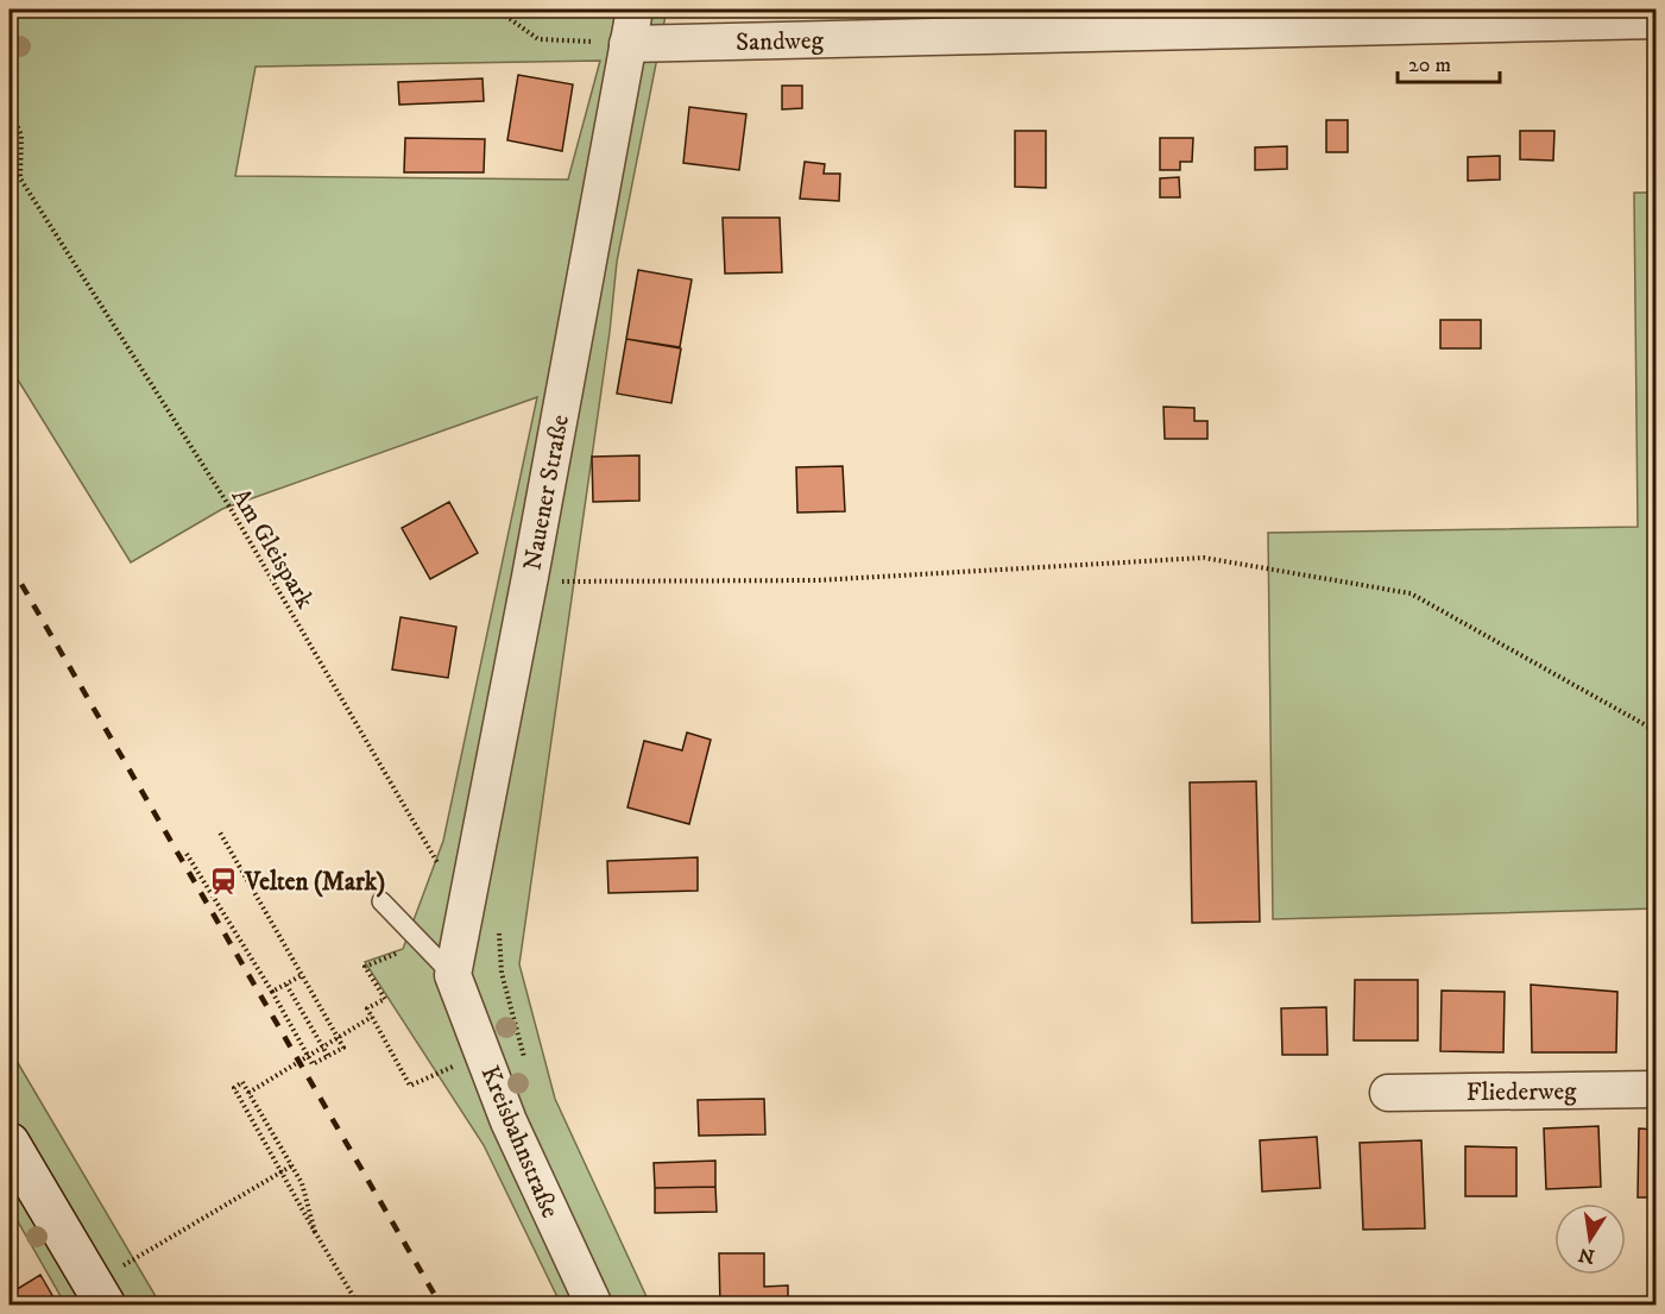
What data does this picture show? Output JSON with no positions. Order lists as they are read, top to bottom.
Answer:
{
  "streets": {
    "street": [
      "Sandweg",
      "Nauener Straße",
      "Fliederweg",
      "Kreisbahnstraße"
    ],
    "path": ["Am Gleispark"]
  },
  "crossings": [
    ["Sandweg", "Nauener Straße"],
    ["Nauener Straße", "Kreisbahnstraße"]
  ],
  "places": {
    "station": ["Velten (Mark)"]
  },
  "scale_bar": "20 m",
  "north": "bottom"
}
